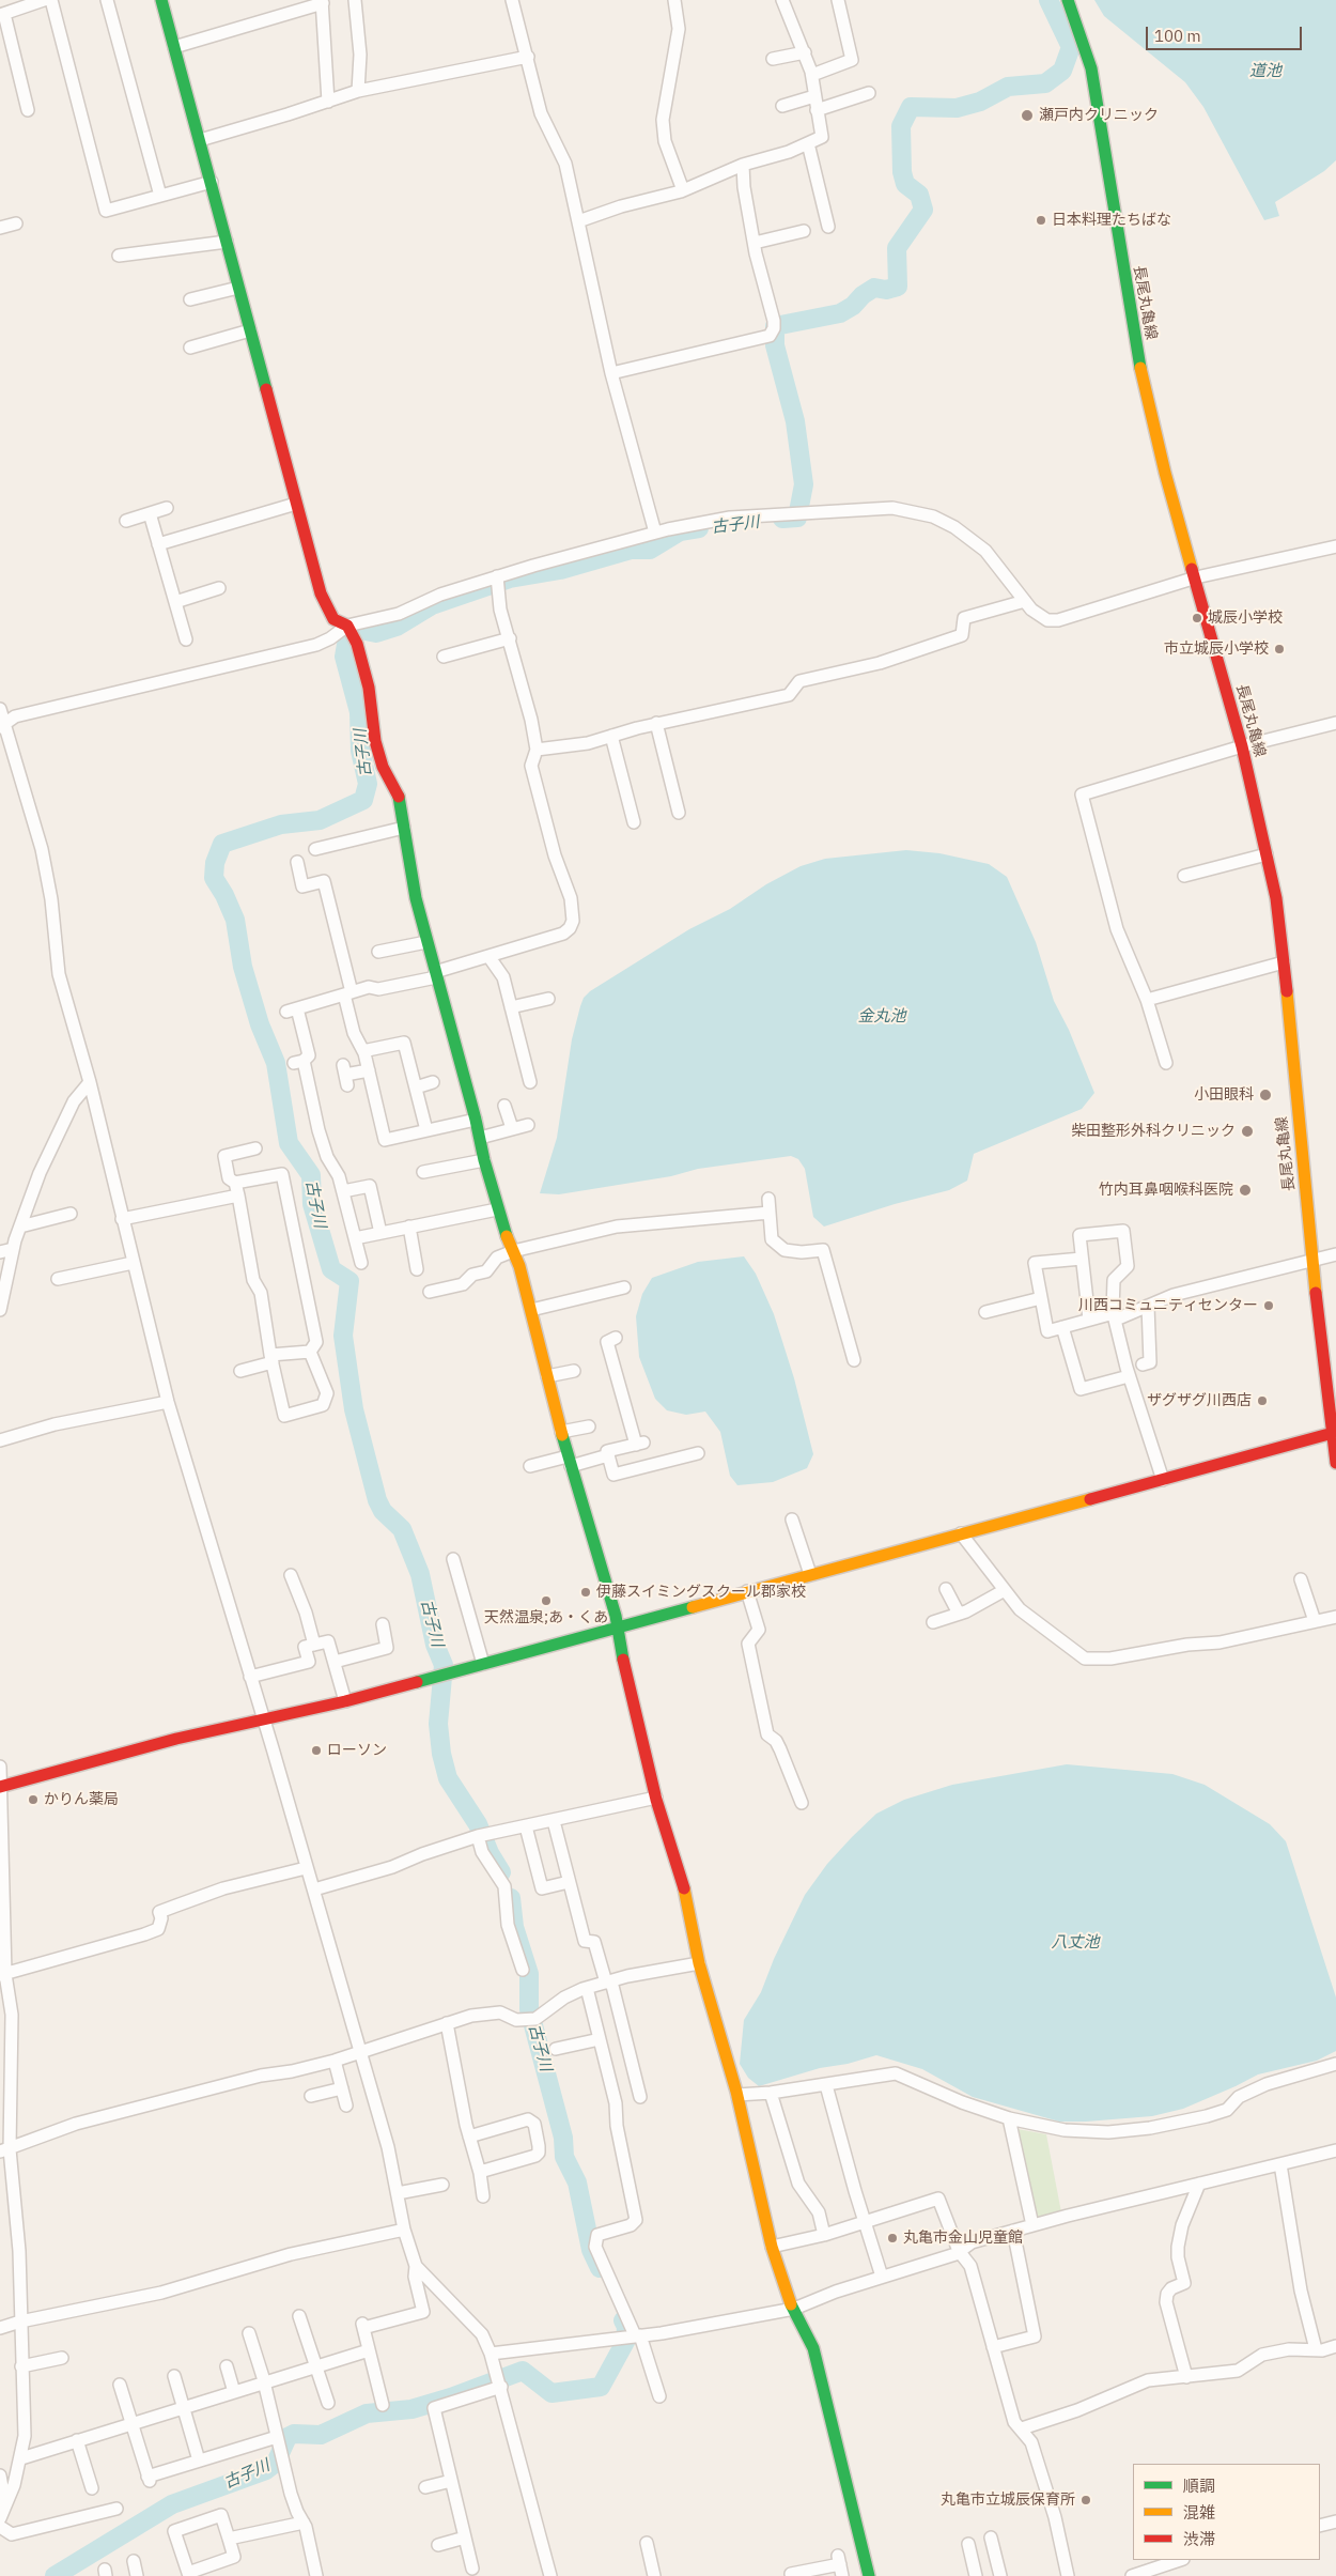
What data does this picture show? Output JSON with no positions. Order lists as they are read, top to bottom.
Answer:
{
  "streets": {
    "street": ["長尾丸亀線"]
  },
  "water": [
    "道池",
    "古子川",
    "金丸池",
    "八丈池"
  ],
  "places": [
    "瀬戸内クリニック",
    "日本料理たちばな",
    "城辰小学校",
    "市立城辰小学校",
    "小田眼科",
    "柴田整形外科クリニック",
    "竹内耳鼻咽喉科医院",
    "川西コミュニティセンター",
    "ザグザグ川西店",
    "伊藤スイミングスクール郡家校",
    "天然温泉;あ・くあ",
    "ローソン",
    "かりん薬局",
    "丸亀市金山児童館",
    "丸亀市立城辰保育所"
  ],
  "legend": ["順調", "混雑", "渋滞"],
  "scale_bar": "100 m"
}
